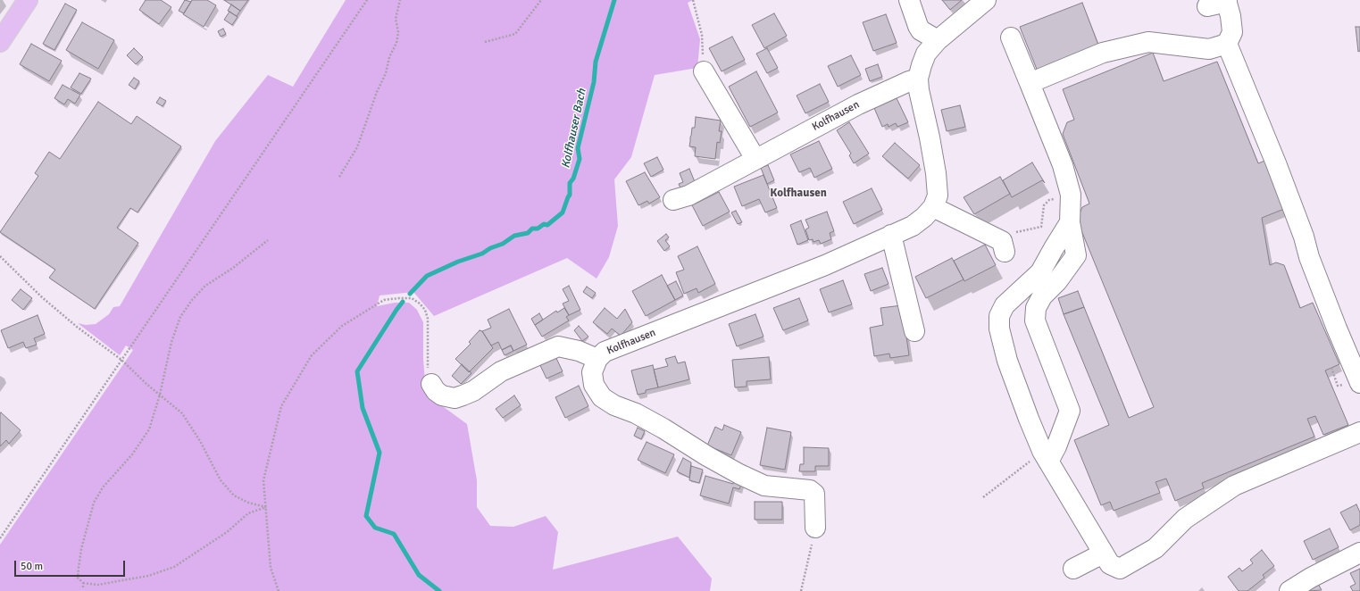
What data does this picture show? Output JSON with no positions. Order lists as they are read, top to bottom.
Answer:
{
  "streets": {
    "street": ["Kolfhausen"]
  },
  "districts": ["Kolfhausen"],
  "water": ["Kolfhauser Bach"],
  "scale_bar": "50 m"
}
